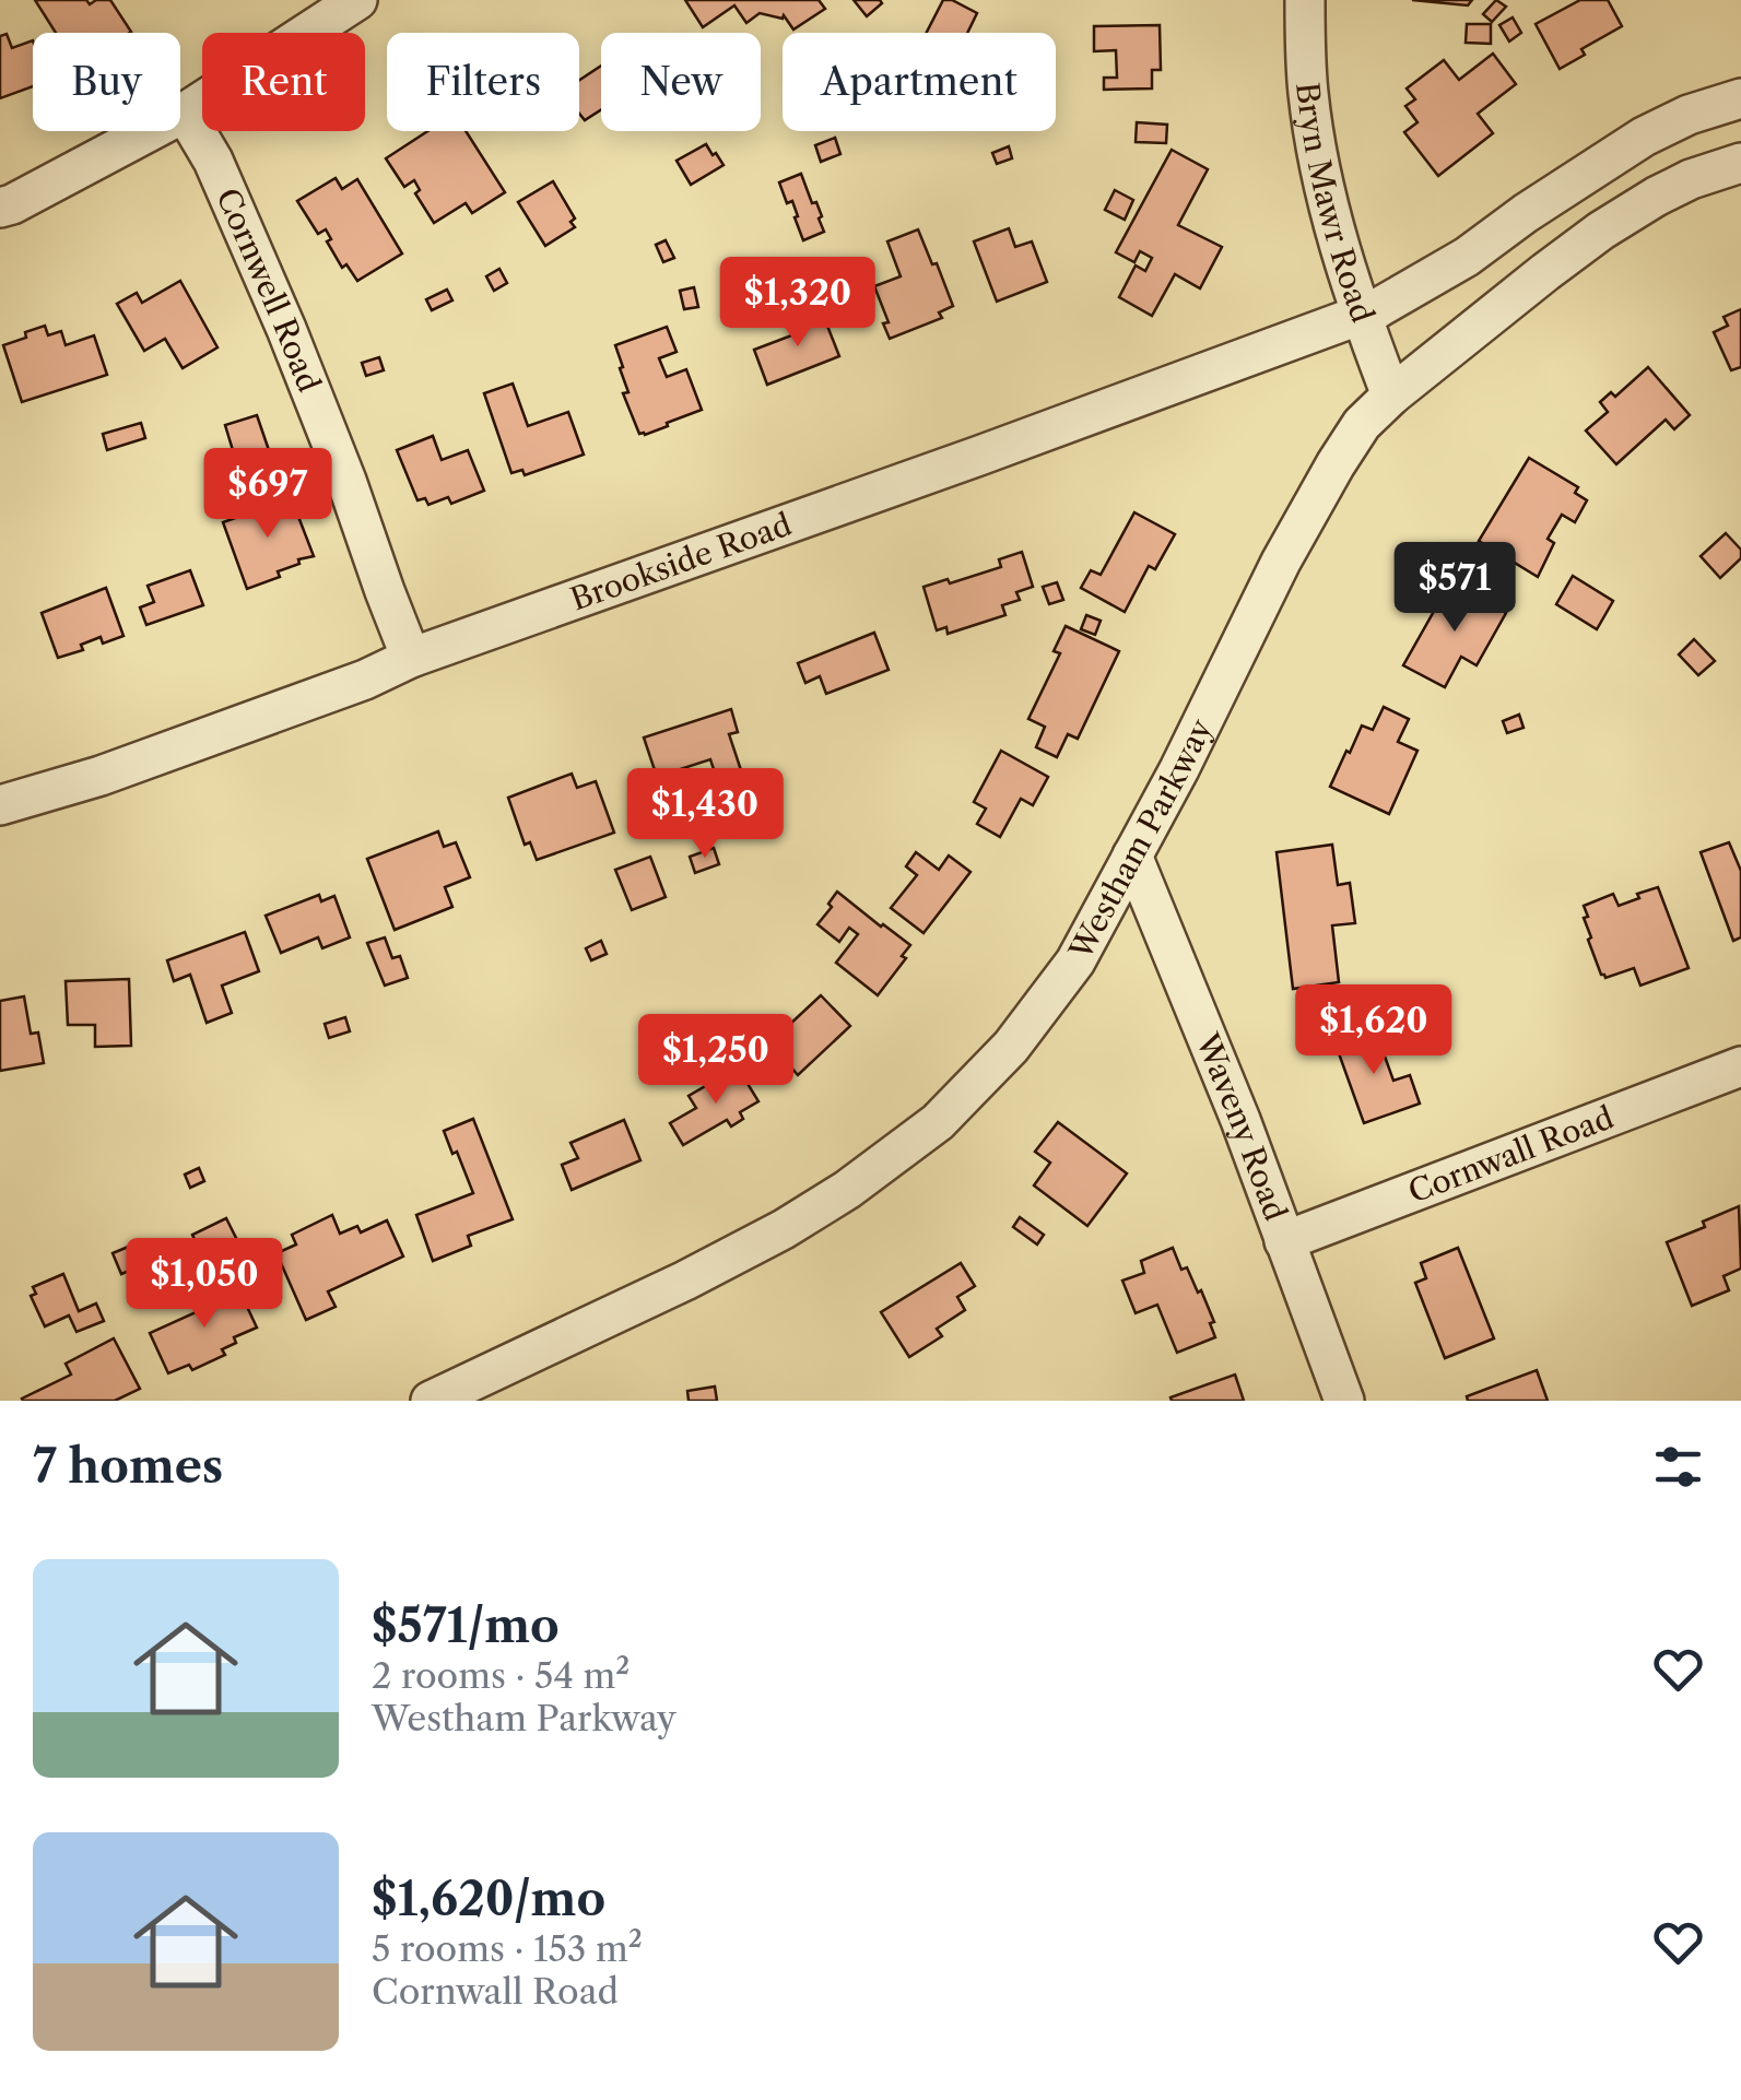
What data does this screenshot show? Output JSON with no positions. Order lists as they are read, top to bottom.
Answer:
{
  "streets": {
    "street": [
      "Bryn Mawr Road",
      "Cornwell Road",
      "Brookside Road",
      "Westham Parkway",
      "Waveny Road",
      "Cornwall Road"
    ]
  },
  "crossings": [
    ["Bryn Mawr Road", "Brookside Road"],
    ["Bryn Mawr Road", "Westham Parkway"],
    ["Cornwell Road", "Brookside Road"],
    ["Westham Parkway", "Waveny Road"],
    ["Waveny Road", "Cornwall Road"]
  ],
  "page": {
    "chip": [
      "Buy",
      "Rent",
      "Filters",
      "New",
      "Apartment"
    ],
    "price": [
      "$1,320",
      "$697",
      "$571",
      "$1,430",
      "$1,620",
      "$1,250",
      "$1,050"
    ],
    "heading": "7 homes",
    "list": [
      {
        "name": "$571/mo",
        "note": "2 rooms · 54 m² · Westham Parkway"
      },
      {
        "name": "$1,620/mo",
        "note": "5 rooms · 153 m² · Cornwall Road"
      }
    ]
  }
}
